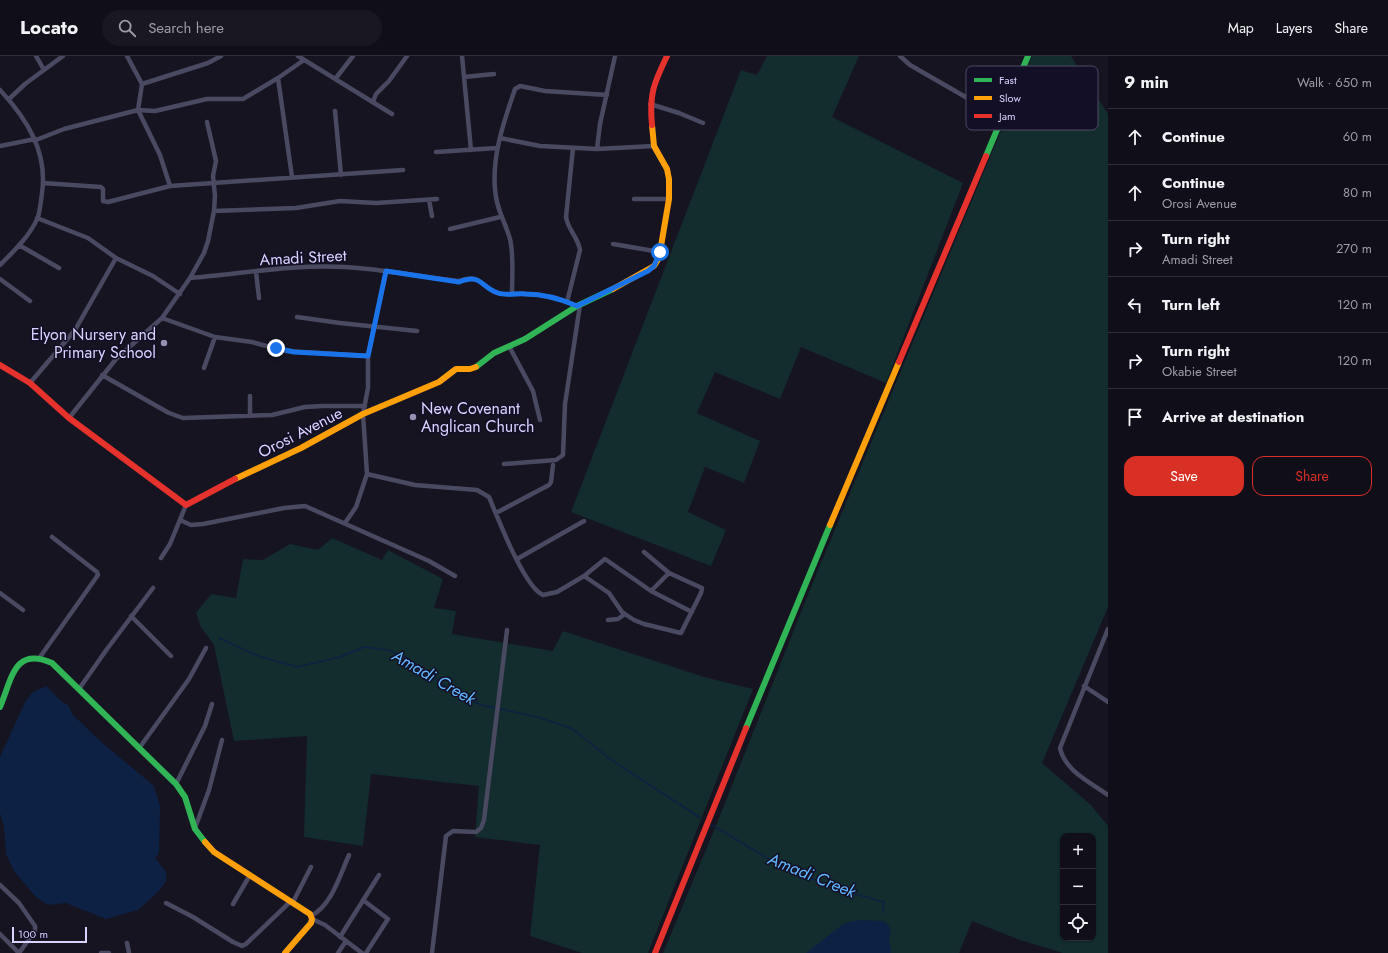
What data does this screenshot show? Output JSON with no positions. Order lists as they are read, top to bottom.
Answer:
{
  "streets": {
    "street": ["Amadi Street", "Orosi Avenue"]
  },
  "crossings": [
    ["Amadi Street", "Orosi Avenue"]
  ],
  "water": ["Amadi Creek"],
  "places": ["Elyon Nursery and Primary School", "New Covenant Anglican Church"],
  "legend": ["Fast", "Slow", "Jam"],
  "scale_bar": "100 m",
  "page": {
    "header": "Locato",
    "search": "Search here",
    "nav": ["Map", "Layers", "Share"],
    "heading": ["9 min", "Walk · 650 m"],
    "list": [
      ["Continue", "60 m"],
      ["Continue", "Orosi Avenue", "80 m"],
      ["Turn right", "Amadi Street", "270 m"],
      ["Turn left", "120 m"],
      ["Turn right", "Okabie Street", "120 m"],
      "Arrive at destination"
    ],
    "buttons": ["Save", "Share"],
    "map_buttons": ["+", "−"],
    "scale": "100 m"
  }
}
